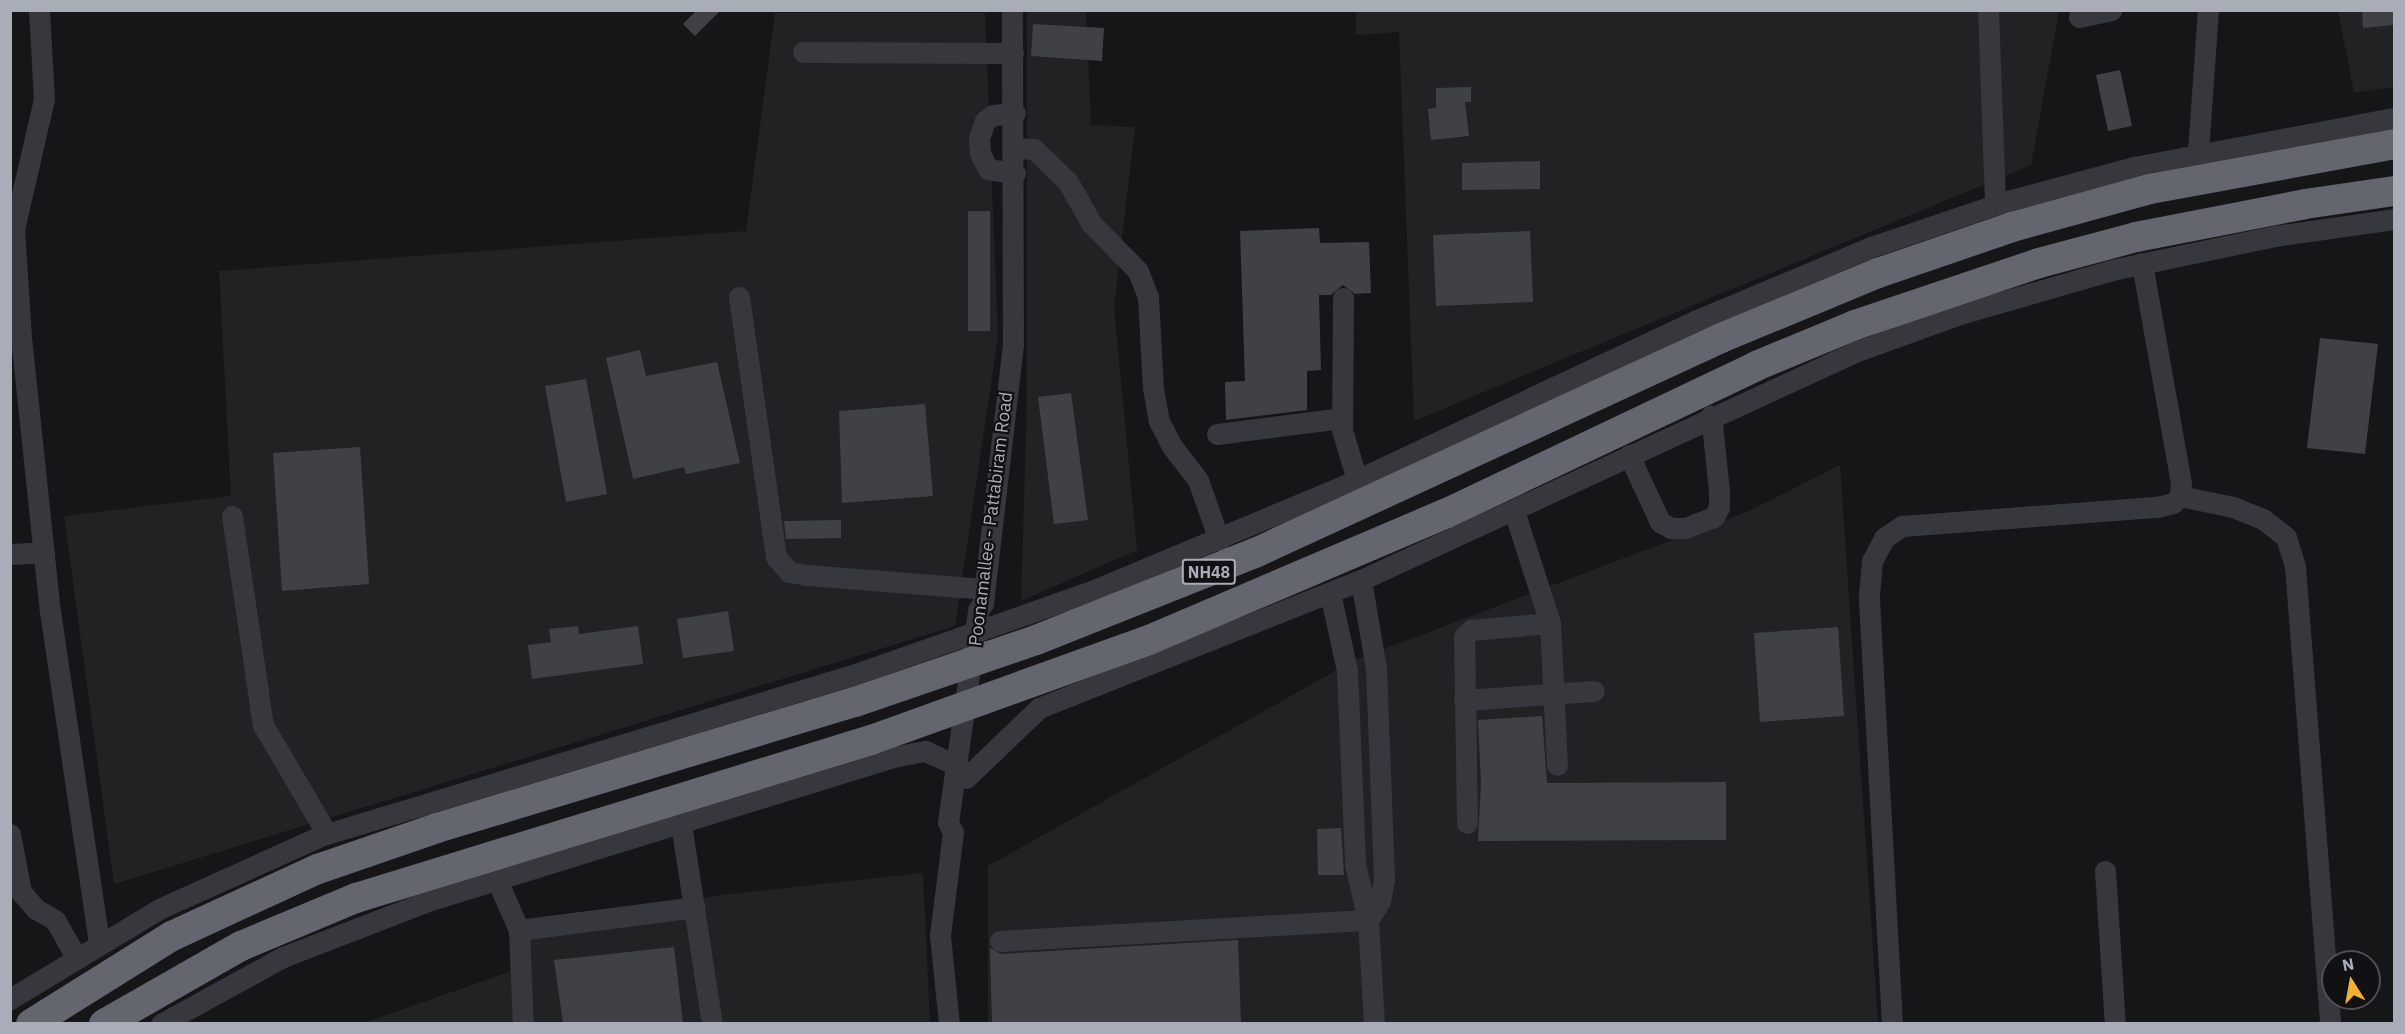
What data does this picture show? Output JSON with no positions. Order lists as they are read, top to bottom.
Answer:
{
  "streets": {
    "highway": ["NH48"],
    "street": ["Poonamallee - Pattabiram Road"]
  },
  "crossings": [
    ["Poonamallee - Pattabiram Road", "NH48"]
  ],
  "north": "top"
}
